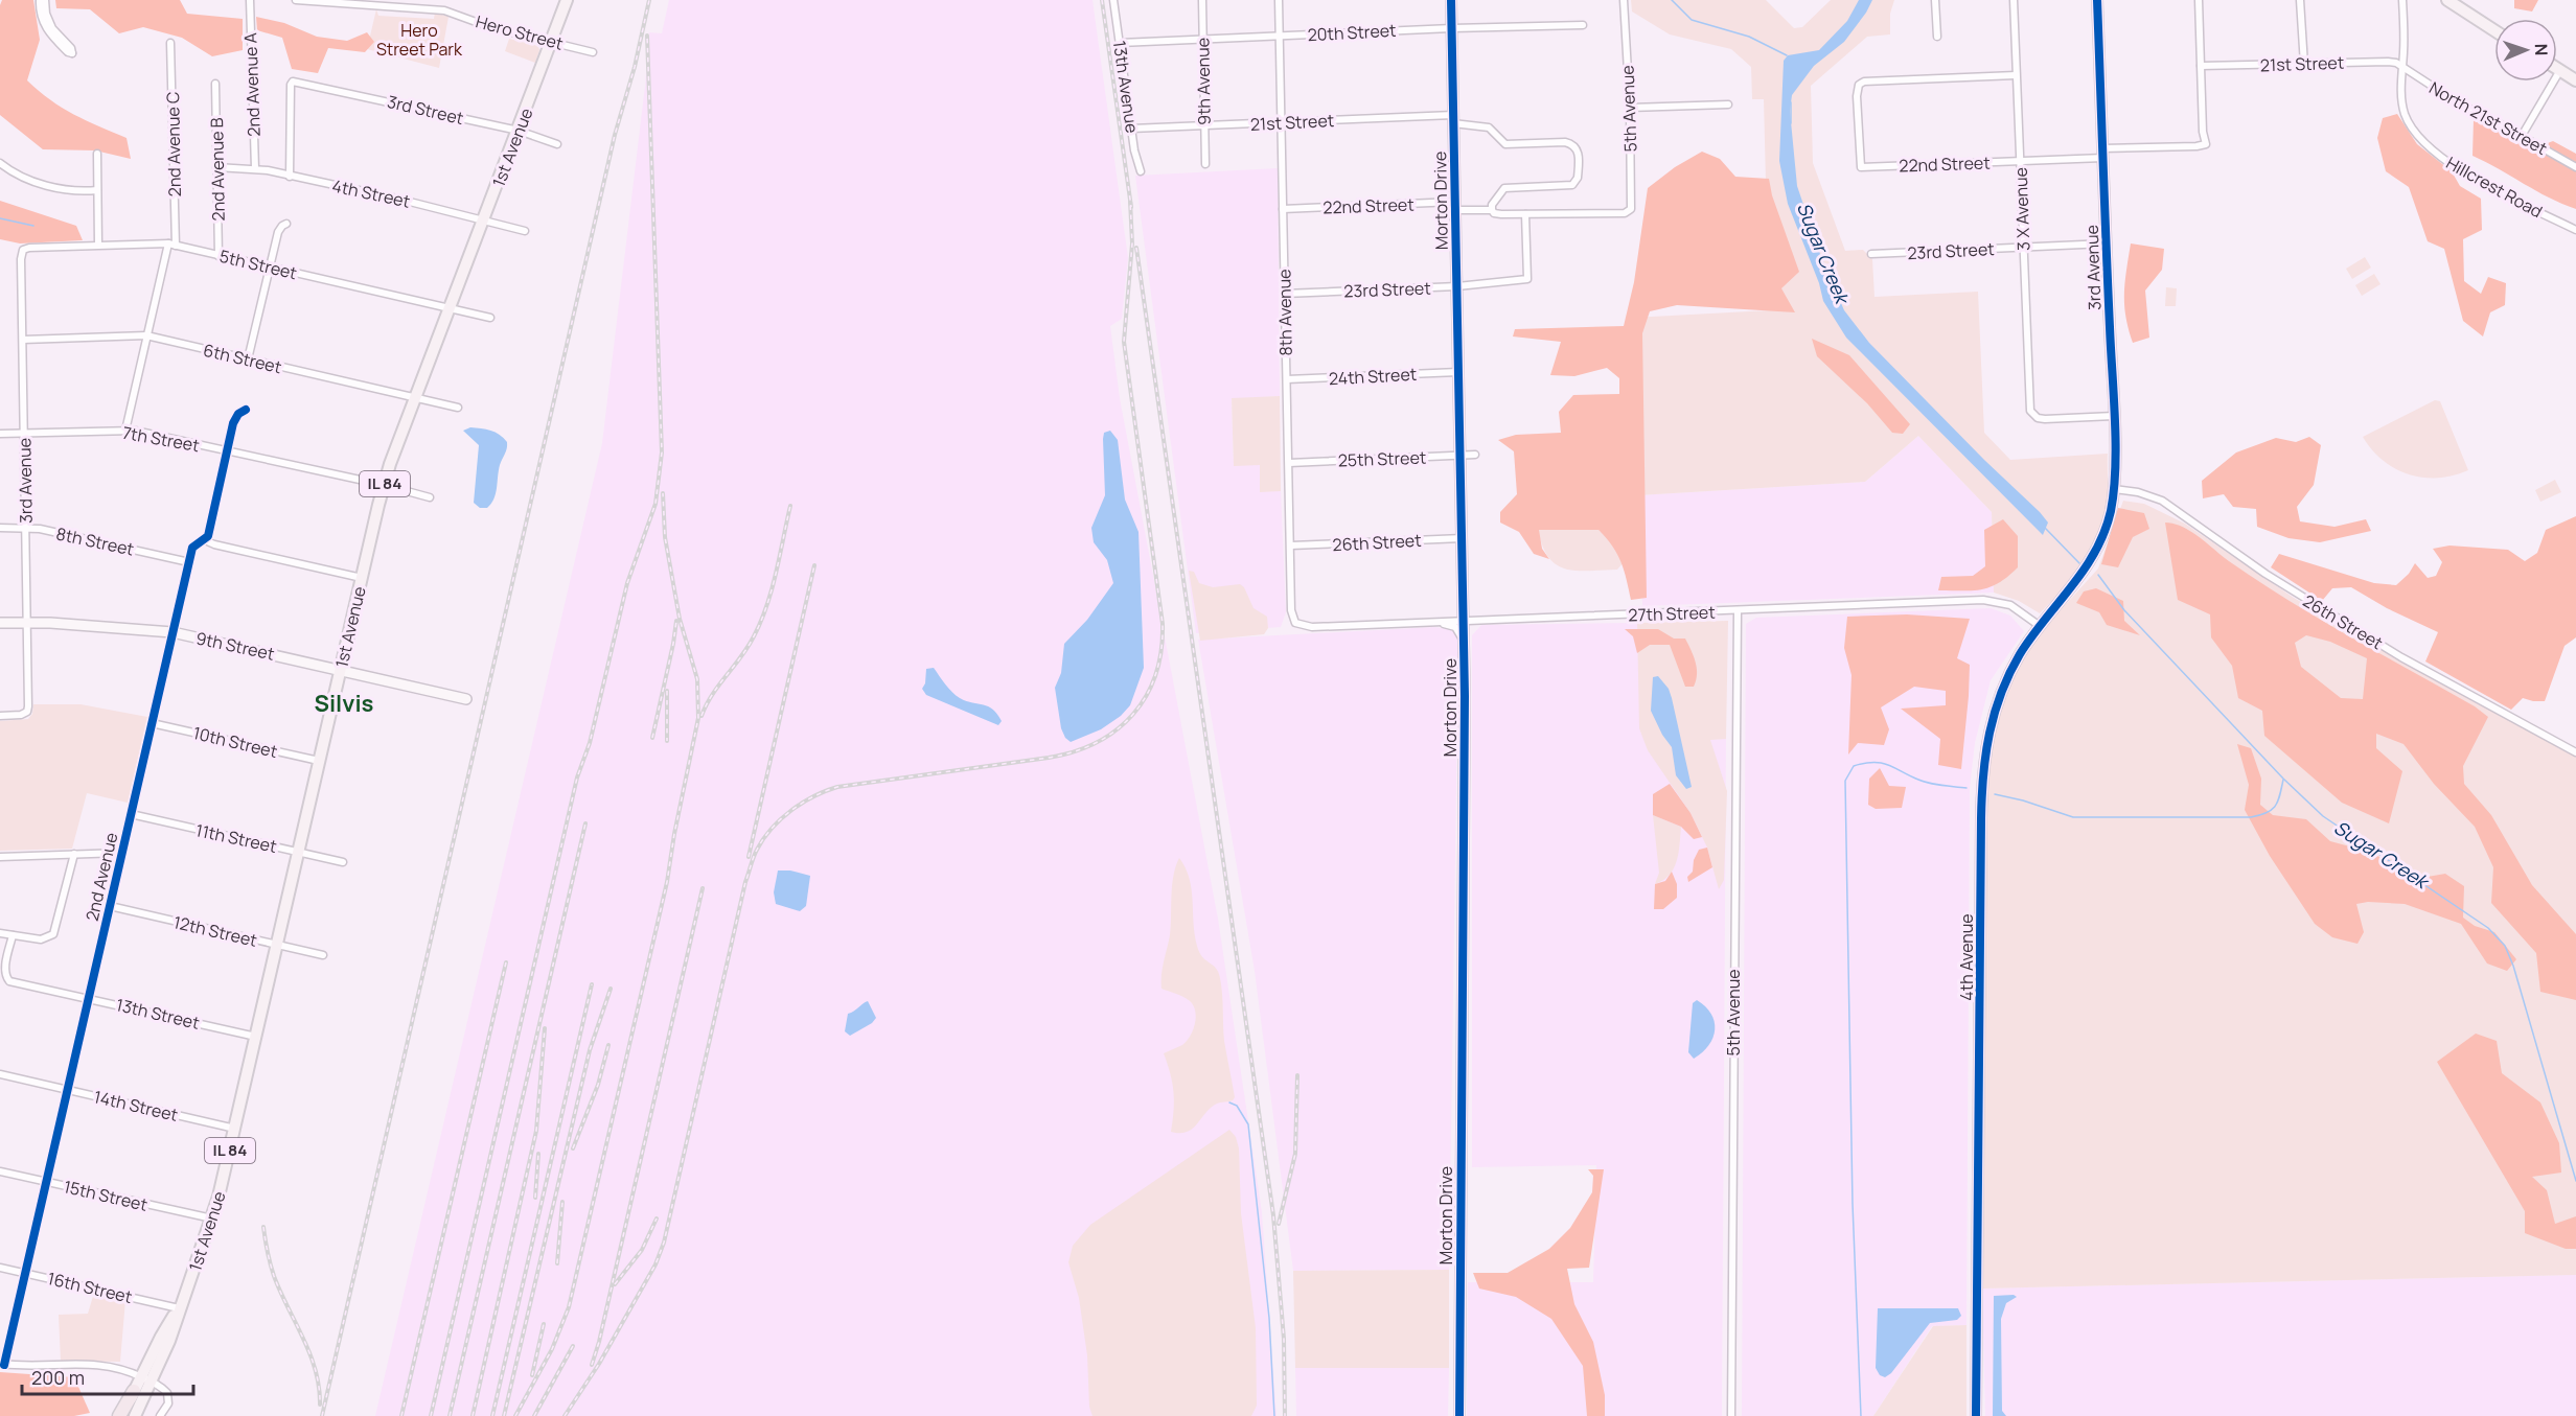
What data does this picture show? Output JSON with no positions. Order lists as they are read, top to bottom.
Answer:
{
  "streets": {
    "main road": ["1st Avenue", "IL 84"],
    "street": [
      "Hero Street",
      "20th Street",
      "21st Street",
      "9th Avenue",
      "2nd Avenue A",
      "13th Avenue",
      "5th Avenue",
      "3rd Street",
      "North 21st Street",
      "2nd Avenue C",
      "22nd Street",
      "2nd Avenue B",
      "Hillcrest Road",
      "4th Street",
      "Morton Drive",
      "3 X Avenue",
      "23rd Street",
      "5th Street",
      "3rd Avenue",
      "8th Avenue",
      "6th Street",
      "24th Street",
      "7th Street",
      "25th Street",
      "8th Street",
      "26th Street",
      "27th Street",
      "9th Street",
      "10th Street",
      "11th Street",
      "2nd Avenue",
      "12th Street",
      "4th Avenue",
      "13th Street",
      "14th Street",
      "15th Street",
      "16th Street"
    ]
  },
  "crossings": [
    ["Hero Street", "1st Avenue"],
    ["20th Street", "9th Avenue"],
    ["20th Street", "13th Avenue"],
    ["20th Street", "Morton Drive"],
    ["20th Street", "8th Avenue"],
    ["21st Street", "9th Avenue"],
    ["21st Street", "13th Avenue"],
    ["21st Street", "North 21st Street"],
    ["21st Street", "22nd Street"],
    ["21st Street", "Hillcrest Road"],
    ["21st Street", "Morton Drive"],
    ["21st Street", "8th Avenue"],
    ["2nd Avenue A", "4th Street"],
    ["5th Avenue", "22nd Street"],
    ["5th Avenue", "27th Street"],
    ["3rd Street", "1st Avenue"],
    ["3rd Street", "4th Street"],
    ["North 21st Street", "Hillcrest Road"],
    ["2nd Avenue C", "5th Street"],
    ["2nd Avenue C", "6th Street"],
    ["2nd Avenue C", "7th Street"],
    ["1st Avenue", "4th Street"],
    ["1st Avenue", "5th Street"],
    ["1st Avenue", "6th Street"],
    ["1st Avenue", "7th Street"],
    ["1st Avenue", "9th Street"],
    ["1st Avenue", "10th Street"],
    ["1st Avenue", "11th Street"],
    ["1st Avenue", "12th Street"],
    ["1st Avenue", "13th Street"],
    ["1st Avenue", "14th Street"],
    ["1st Avenue", "15th Street"],
    ["1st Avenue", "16th Street"],
    ["22nd Street", "Morton Drive"],
    ["22nd Street", "3 X Avenue"],
    ["22nd Street", "23rd Street"],
    ["22nd Street", "3rd Avenue"],
    ["22nd Street", "8th Avenue"],
    ["2nd Avenue B", "4th Street"],
    ["2nd Avenue B", "5th Street"],
    ["Morton Drive", "23rd Street"],
    ["Morton Drive", "24th Street"],
    ["Morton Drive", "25th Street"],
    ["Morton Drive", "26th Street"],
    ["Morton Drive", "27th Street"],
    ["3 X Avenue", "23rd Street"],
    ["3 X Avenue", "3rd Avenue"],
    ["23rd Street", "3rd Avenue"],
    ["23rd Street", "8th Avenue"],
    ["5th Street", "3rd Avenue"],
    ["3rd Avenue", "6th Street"],
    ["3rd Avenue", "7th Street"],
    ["3rd Avenue", "8th Street"],
    ["3rd Avenue", "26th Street"],
    ["3rd Avenue", "9th Street"],
    ["3rd Avenue", "4th Avenue"],
    ["8th Avenue", "24th Street"],
    ["8th Avenue", "25th Street"],
    ["8th Avenue", "26th Street"],
    ["8th Avenue", "27th Street"],
    ["7th Street", "2nd Avenue"],
    ["8th Street", "2nd Avenue"],
    ["27th Street", "4th Avenue"],
    ["9th Street", "2nd Avenue"],
    ["10th Street", "2nd Avenue"],
    ["11th Street", "2nd Avenue"],
    ["2nd Avenue", "12th Street"],
    ["2nd Avenue", "13th Street"],
    ["2nd Avenue", "14th Street"],
    ["2nd Avenue", "15th Street"],
    ["2nd Avenue", "16th Street"]
  ],
  "districts": ["Silvis"],
  "water": ["Sugar Creek"],
  "parks": ["Hero Street Park"],
  "scale_bar": "200 m",
  "north": "right"
}
